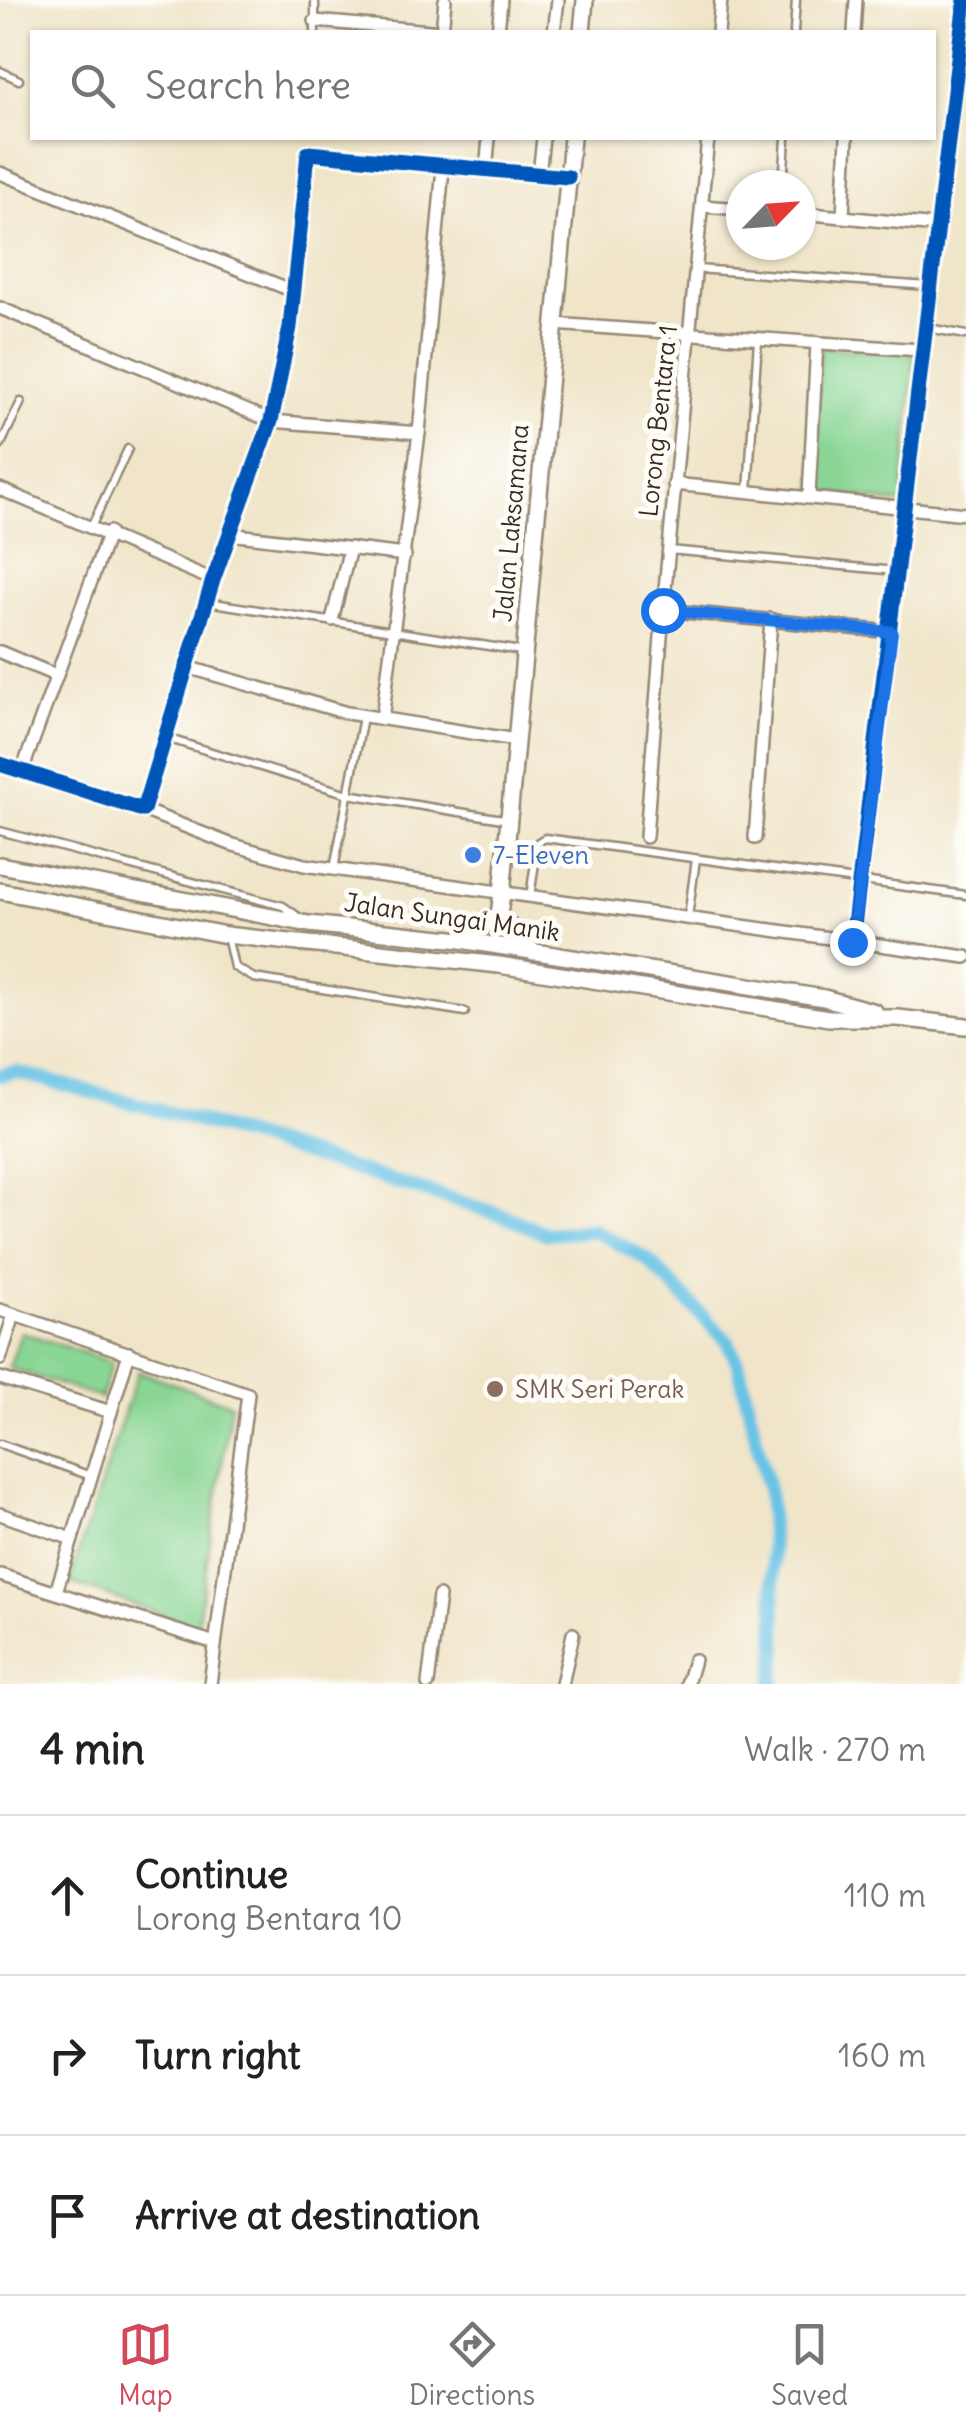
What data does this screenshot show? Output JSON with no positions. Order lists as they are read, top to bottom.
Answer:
{
  "streets": {
    "main road": ["Jalan Laksamana", "Jalan Sungai Manik"],
    "street": ["Lorong Bentara 1"]
  },
  "places": ["7-Eleven", "SMK Seri Perak"],
  "north": "top right",
  "page": {
    "search": "Search here",
    "heading": ["4 min", "Walk · 270 m"],
    "list": [
      ["Continue", "Lorong Bentara 10", "110 m"],
      ["Turn right", "160 m"],
      "Arrive at destination"
    ],
    "nav": ["Map", "Directions", "Saved"]
  }
}
